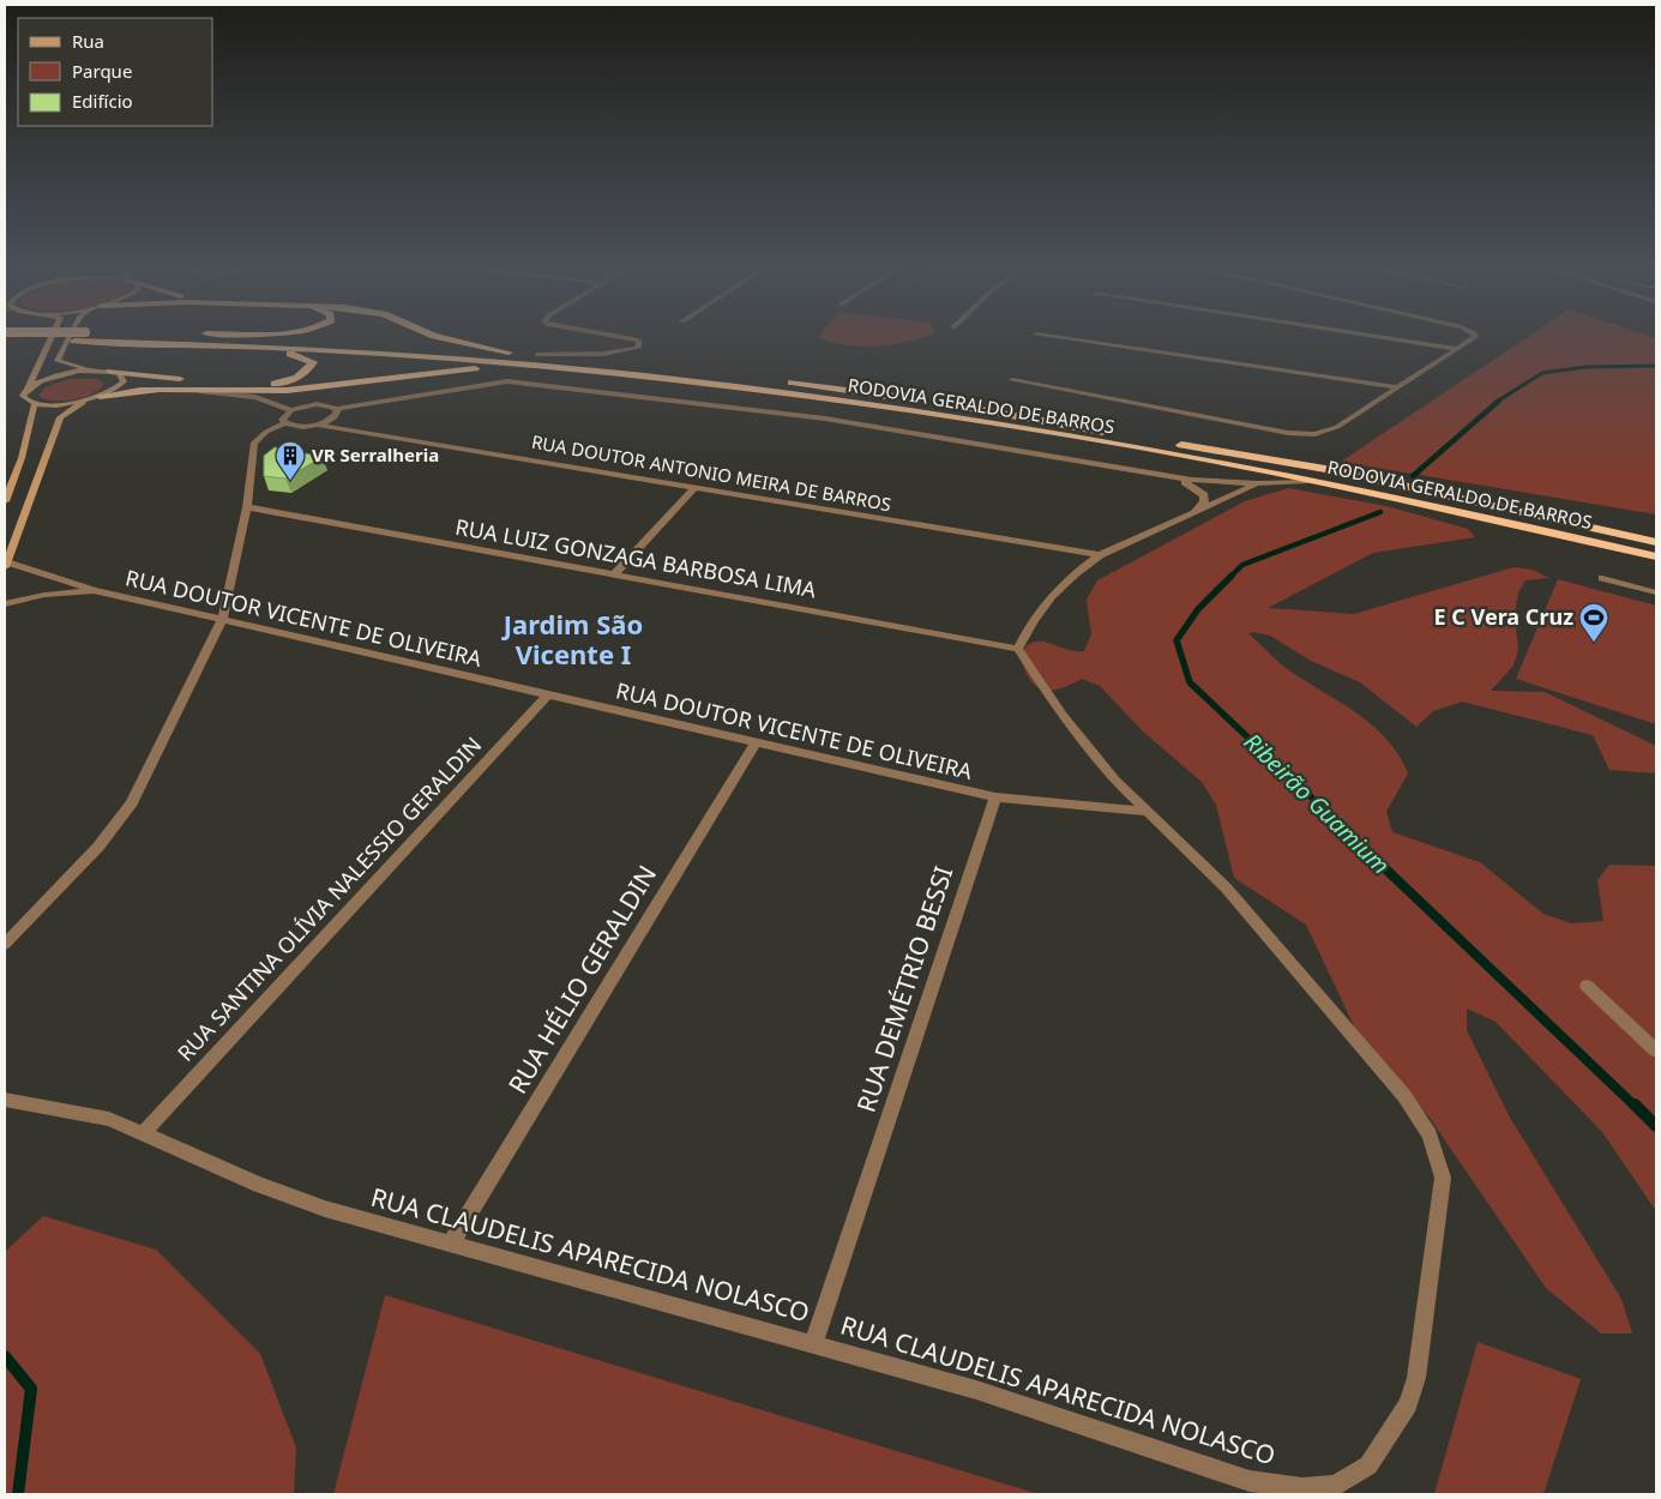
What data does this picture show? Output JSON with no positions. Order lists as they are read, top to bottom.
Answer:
{
  "streets": {
    "highway": ["RODOVIA GERALDO DE BARROS"],
    "street": [
      "RUA DOUTOR ANTONIO MEIRA DE BARROS",
      "RUA LUIZ GONZAGA BARBOSA LIMA",
      "RUA DOUTOR VICENTE DE OLIVEIRA",
      "RUA SANTINA OLÍVIA NALESSIO GERALDIN",
      "RUA HÉLIO GERALDIN",
      "RUA DEMÉTRIO BESSI",
      "RUA CLAUDELIS APARECIDA NOLASCO"
    ]
  },
  "crossings": [
    ["RUA LUIZ GONZAGA BARBOSA LIMA", "RUA CLAUDELIS APARECIDA NOLASCO"],
    ["RUA DOUTOR VICENTE DE OLIVEIRA", "RUA SANTINA OLÍVIA NALESSIO GERALDIN"],
    ["RUA DOUTOR VICENTE DE OLIVEIRA", "RUA HÉLIO GERALDIN"],
    ["RUA DOUTOR VICENTE DE OLIVEIRA", "RUA DEMÉTRIO BESSI"],
    ["RUA SANTINA OLÍVIA NALESSIO GERALDIN", "RUA CLAUDELIS APARECIDA NOLASCO"],
    ["RUA HÉLIO GERALDIN", "RUA CLAUDELIS APARECIDA NOLASCO"],
    ["RUA DEMÉTRIO BESSI", "RUA CLAUDELIS APARECIDA NOLASCO"]
  ],
  "districts": ["Jardim São Vicente I"],
  "water": ["Ribeirão Guamium"],
  "places": {
    "building": ["VR Serralheria"],
    "sports": ["E C Vera Cruz"]
  },
  "legend": ["Rua", "Parque", "Edifício"]
}
